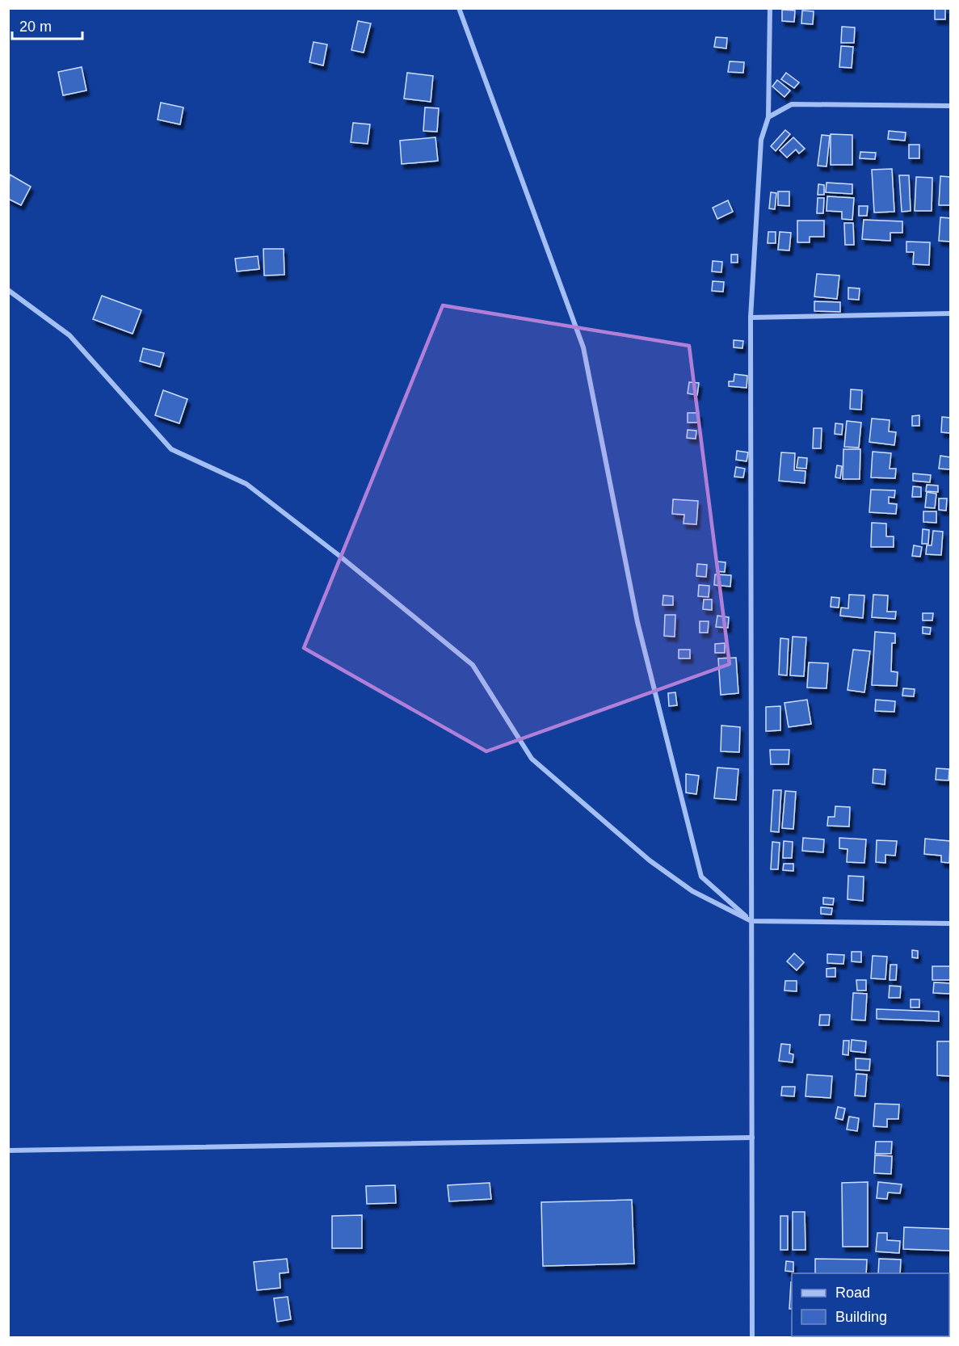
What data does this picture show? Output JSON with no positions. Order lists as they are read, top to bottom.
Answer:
{
  "legend": ["Road", "Building"],
  "scale_bar": "20 m"
}
